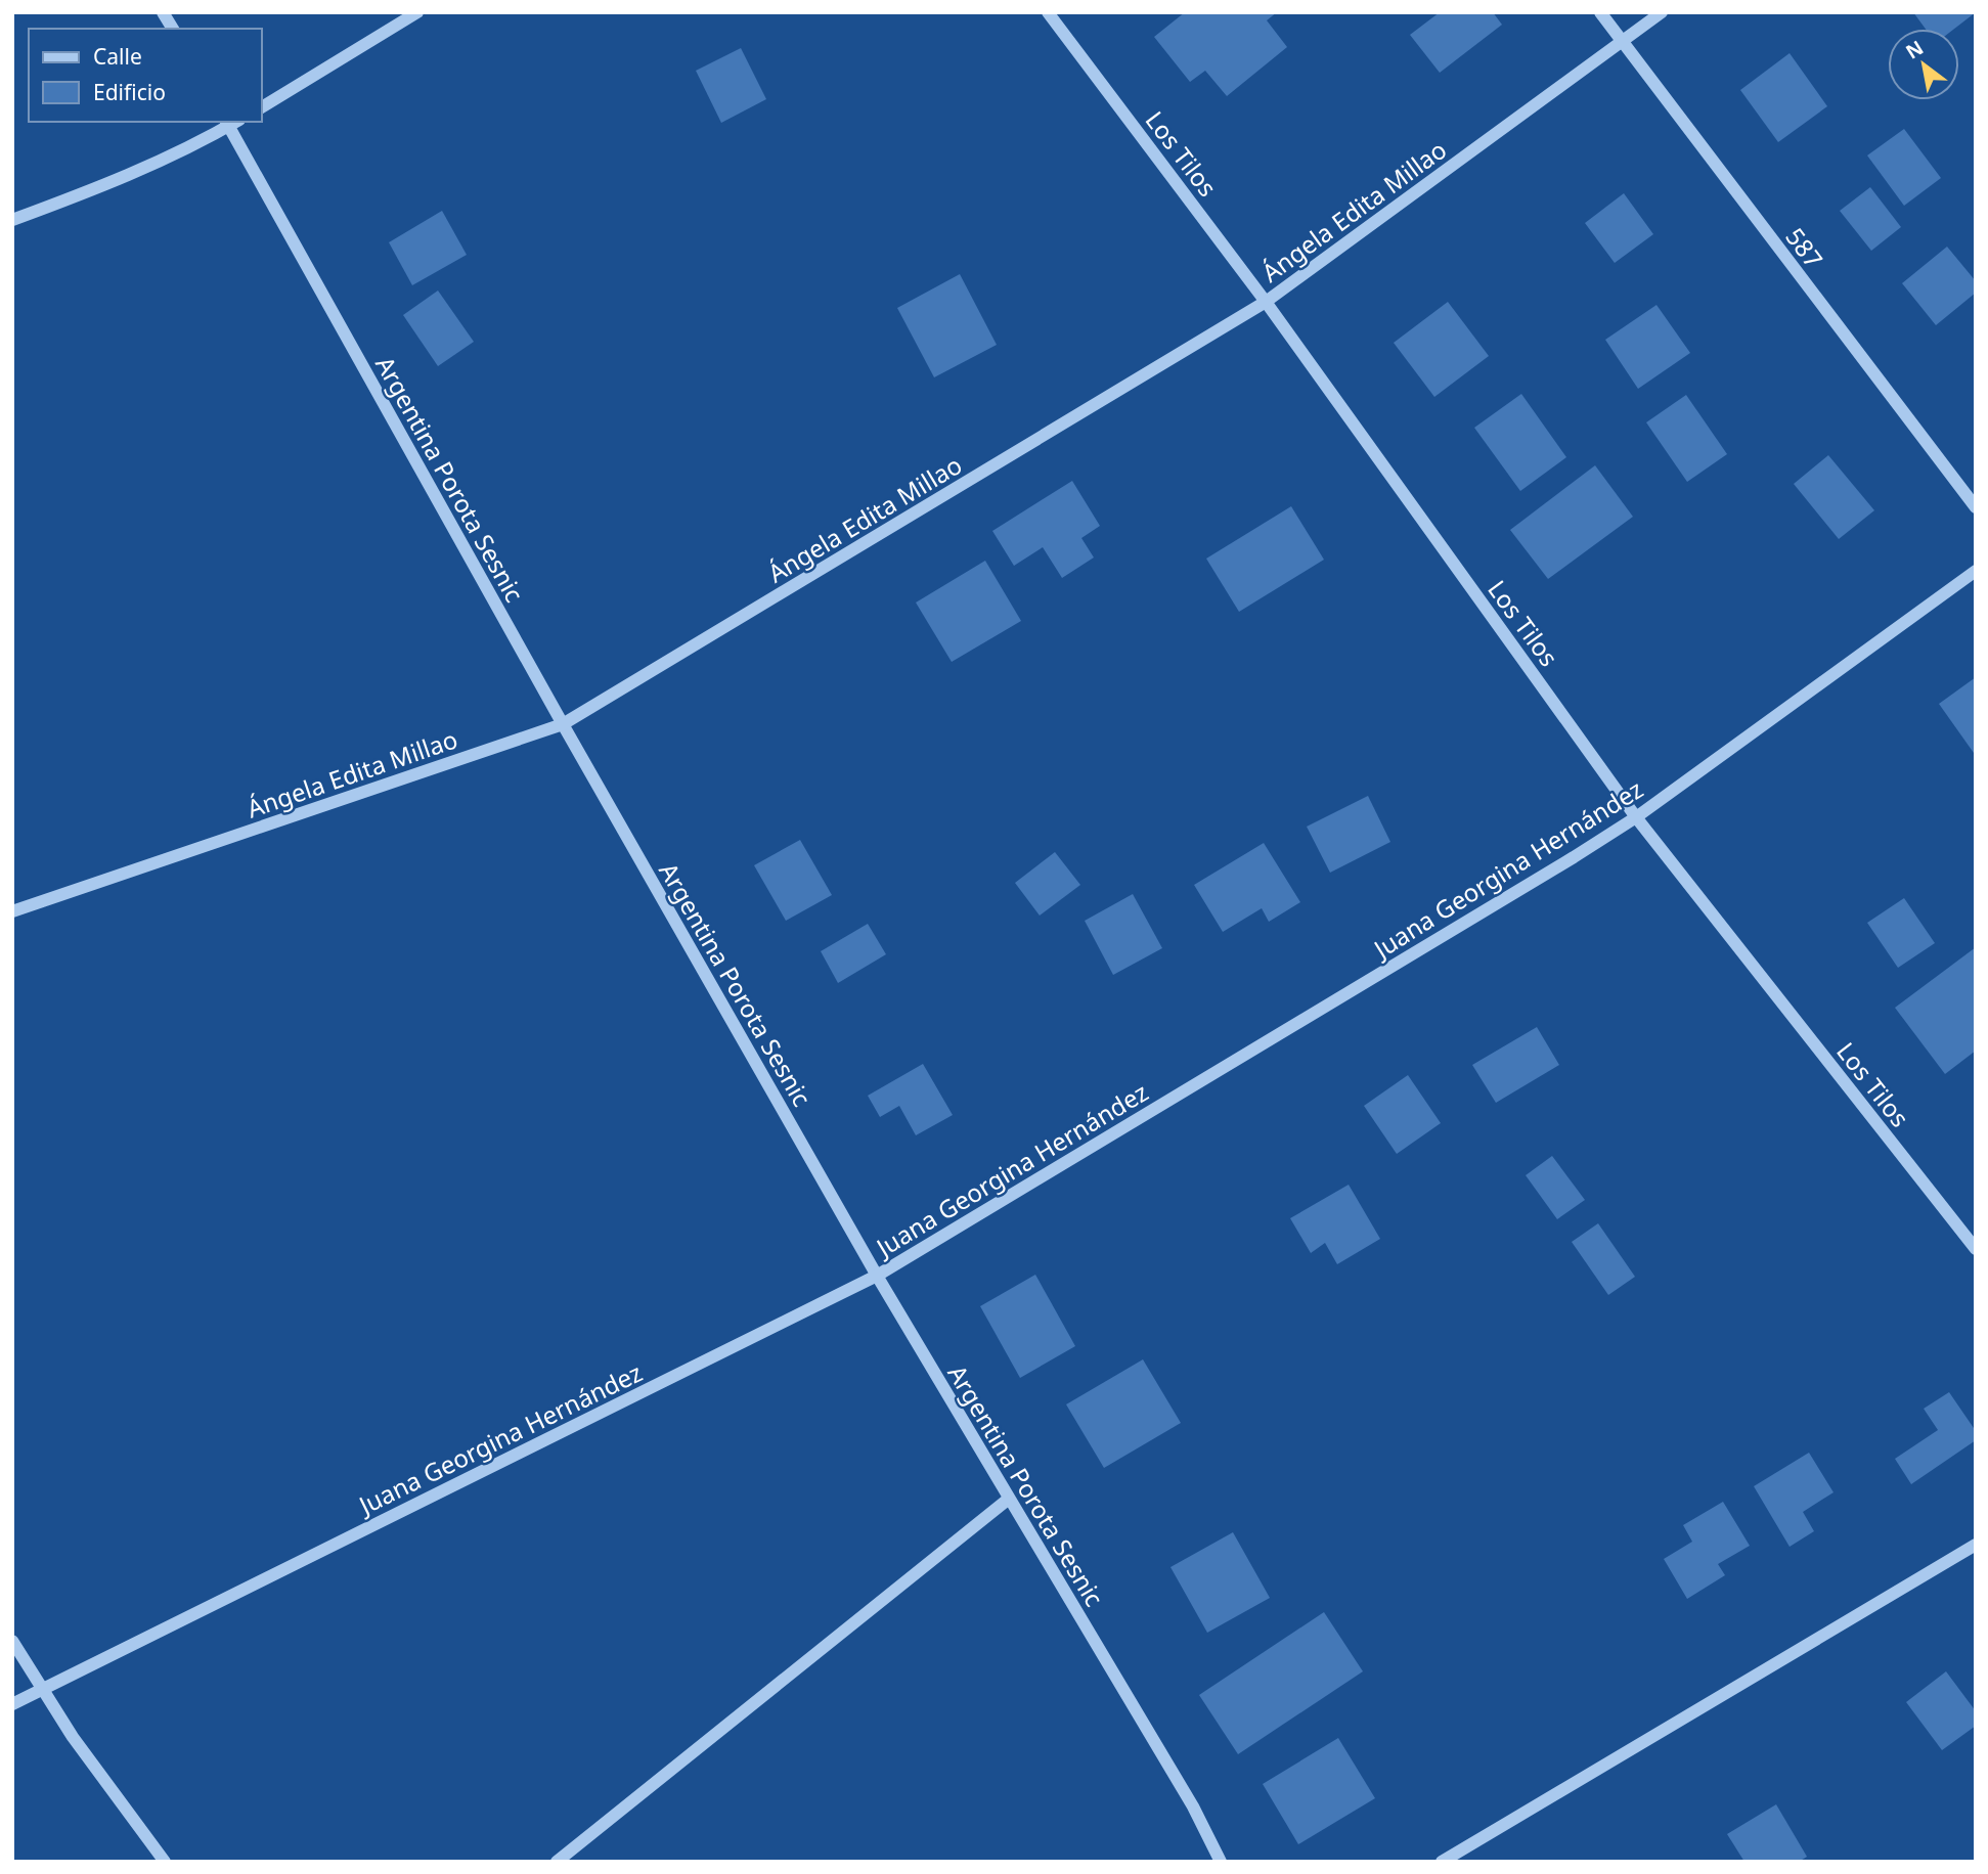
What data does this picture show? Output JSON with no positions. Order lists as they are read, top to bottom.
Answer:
{
  "streets": {
    "street": [
      "Los Tilos",
      "Ángela Edita Millao",
      "587",
      "Argentina Porota Sesnic",
      "Juana Georgina Hernández"
    ]
  },
  "crossings": [
    ["Los Tilos", "Ángela Edita Millao"],
    ["Los Tilos", "Juana Georgina Hernández"],
    ["Ángela Edita Millao", "587"],
    ["Ángela Edita Millao", "Argentina Porota Sesnic"],
    ["Argentina Porota Sesnic", "Juana Georgina Hernández"]
  ],
  "legend": ["Calle", "Edificio"],
  "north": "top left"
}
